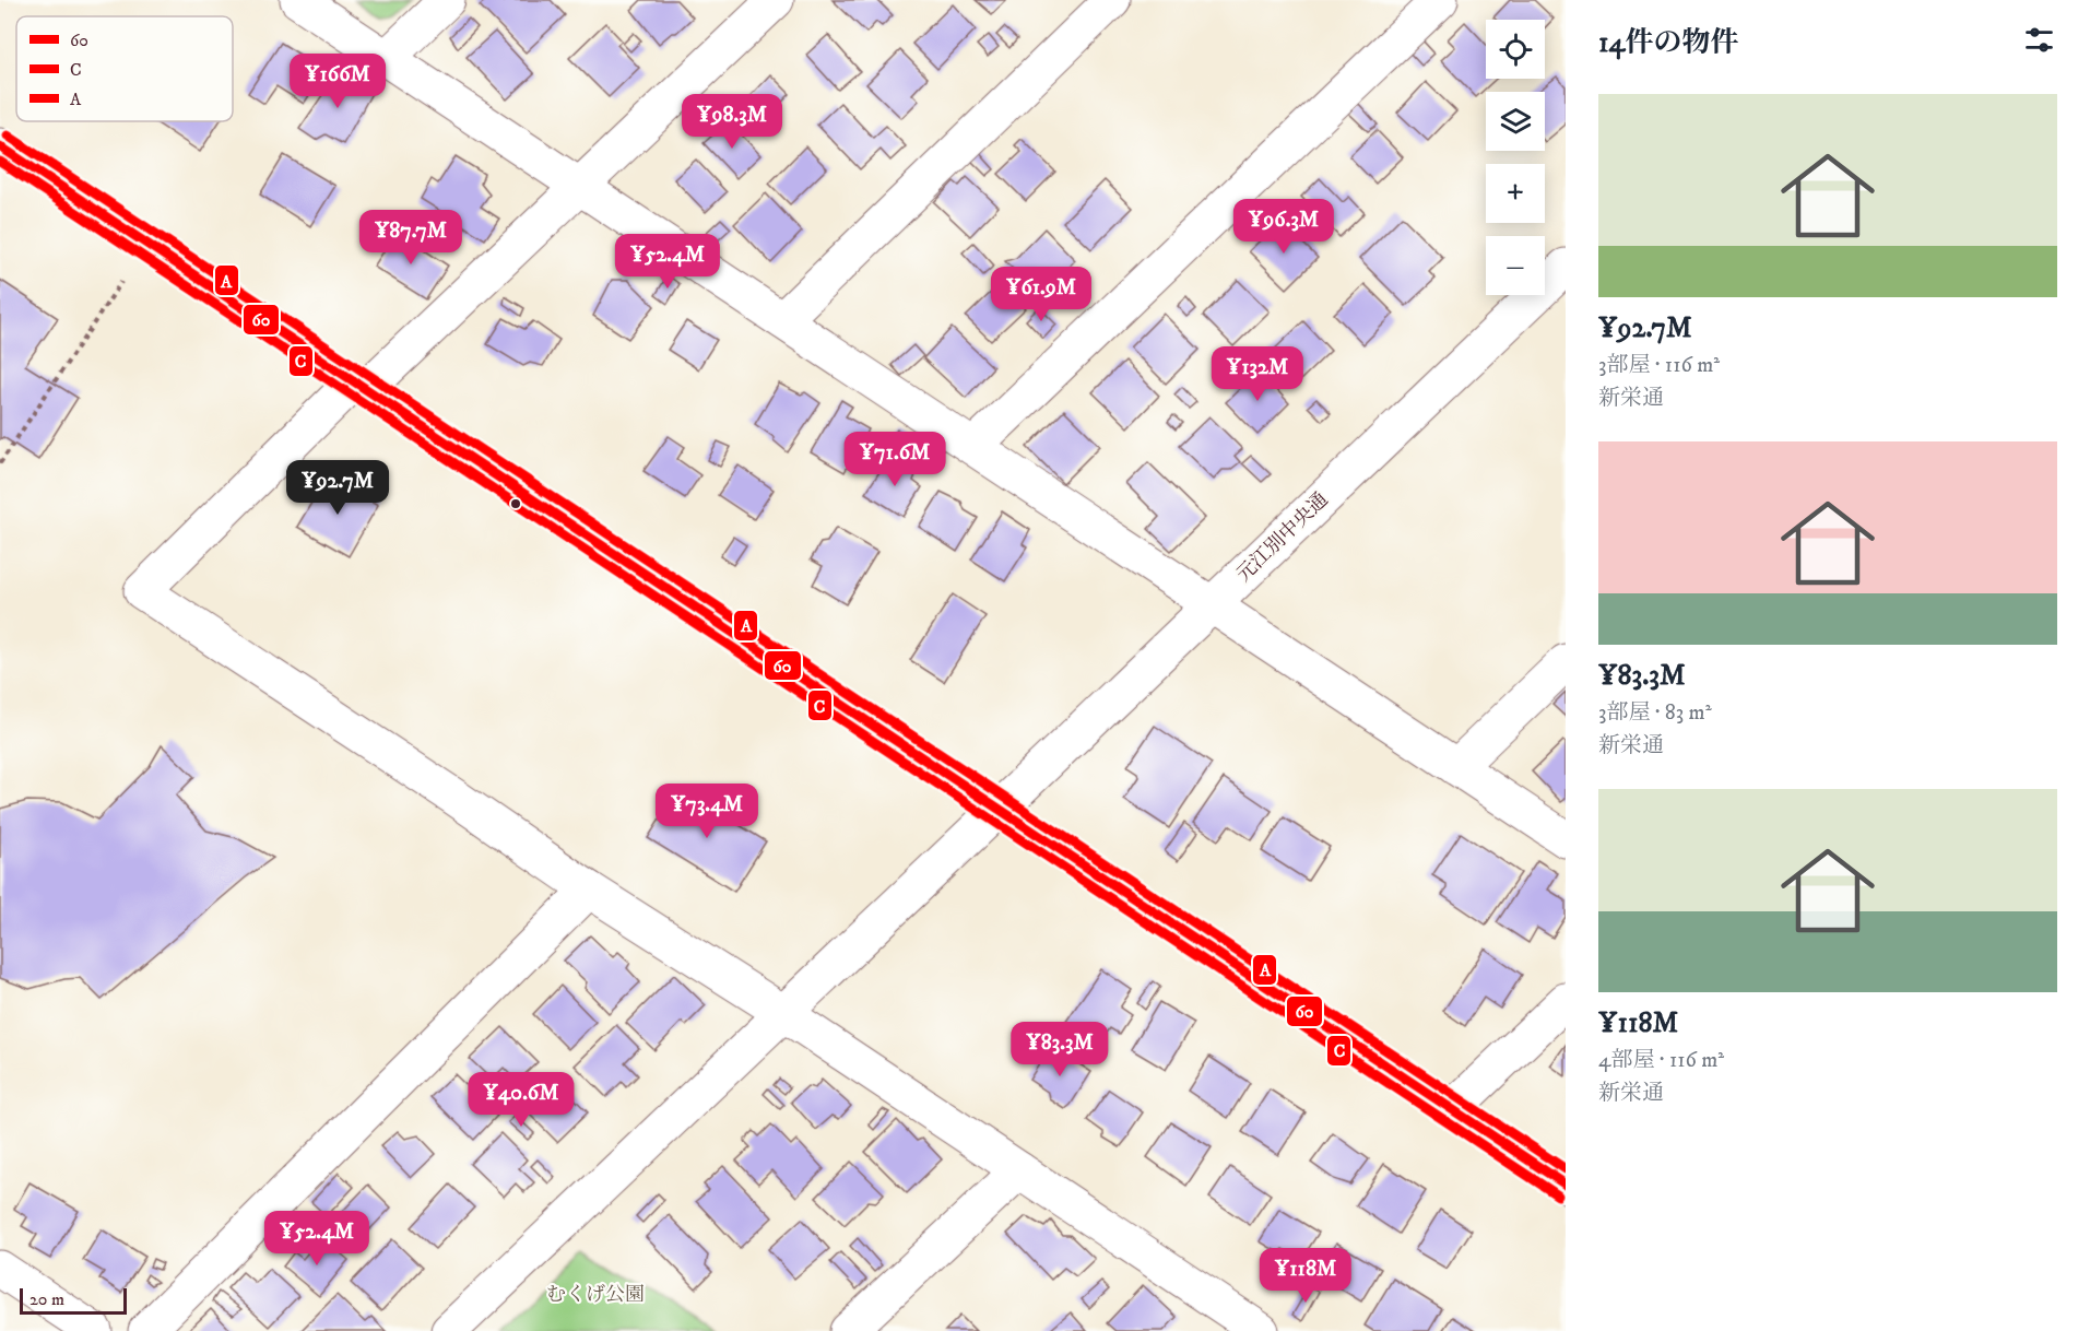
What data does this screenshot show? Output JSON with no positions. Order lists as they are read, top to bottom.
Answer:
{
  "streets": {
    "street": ["元江別中央通"]
  },
  "parks": ["むくげ公園"],
  "lines": ["transit line A", "transit line 60", "transit line C"],
  "legend": ["60", "C", "A"],
  "scale_bar": "20 m",
  "page": {
    "heading": "14件の物件",
    "map_buttons": ["+", "−"],
    "price": [
      "¥166M",
      "¥98.3M",
      "¥96.3M",
      "¥87.7M",
      "¥52.4M",
      "¥61.9M",
      "¥132M",
      "¥71.6M",
      "¥92.7M",
      "¥73.4M",
      "¥83.3M",
      "¥40.6M",
      "¥52.4M",
      "¥118M"
    ],
    "list": [
      {
        "name": "¥92.7M",
        "note": "3部屋 · 116 m² · 新栄通"
      },
      {
        "name": "¥83.3M",
        "note": "3部屋 · 83 m² · 新栄通"
      },
      {
        "name": "¥118M",
        "note": "4部屋 · 116 m² · 新栄通"
      }
    ],
    "scale": "20 m"
  }
}
